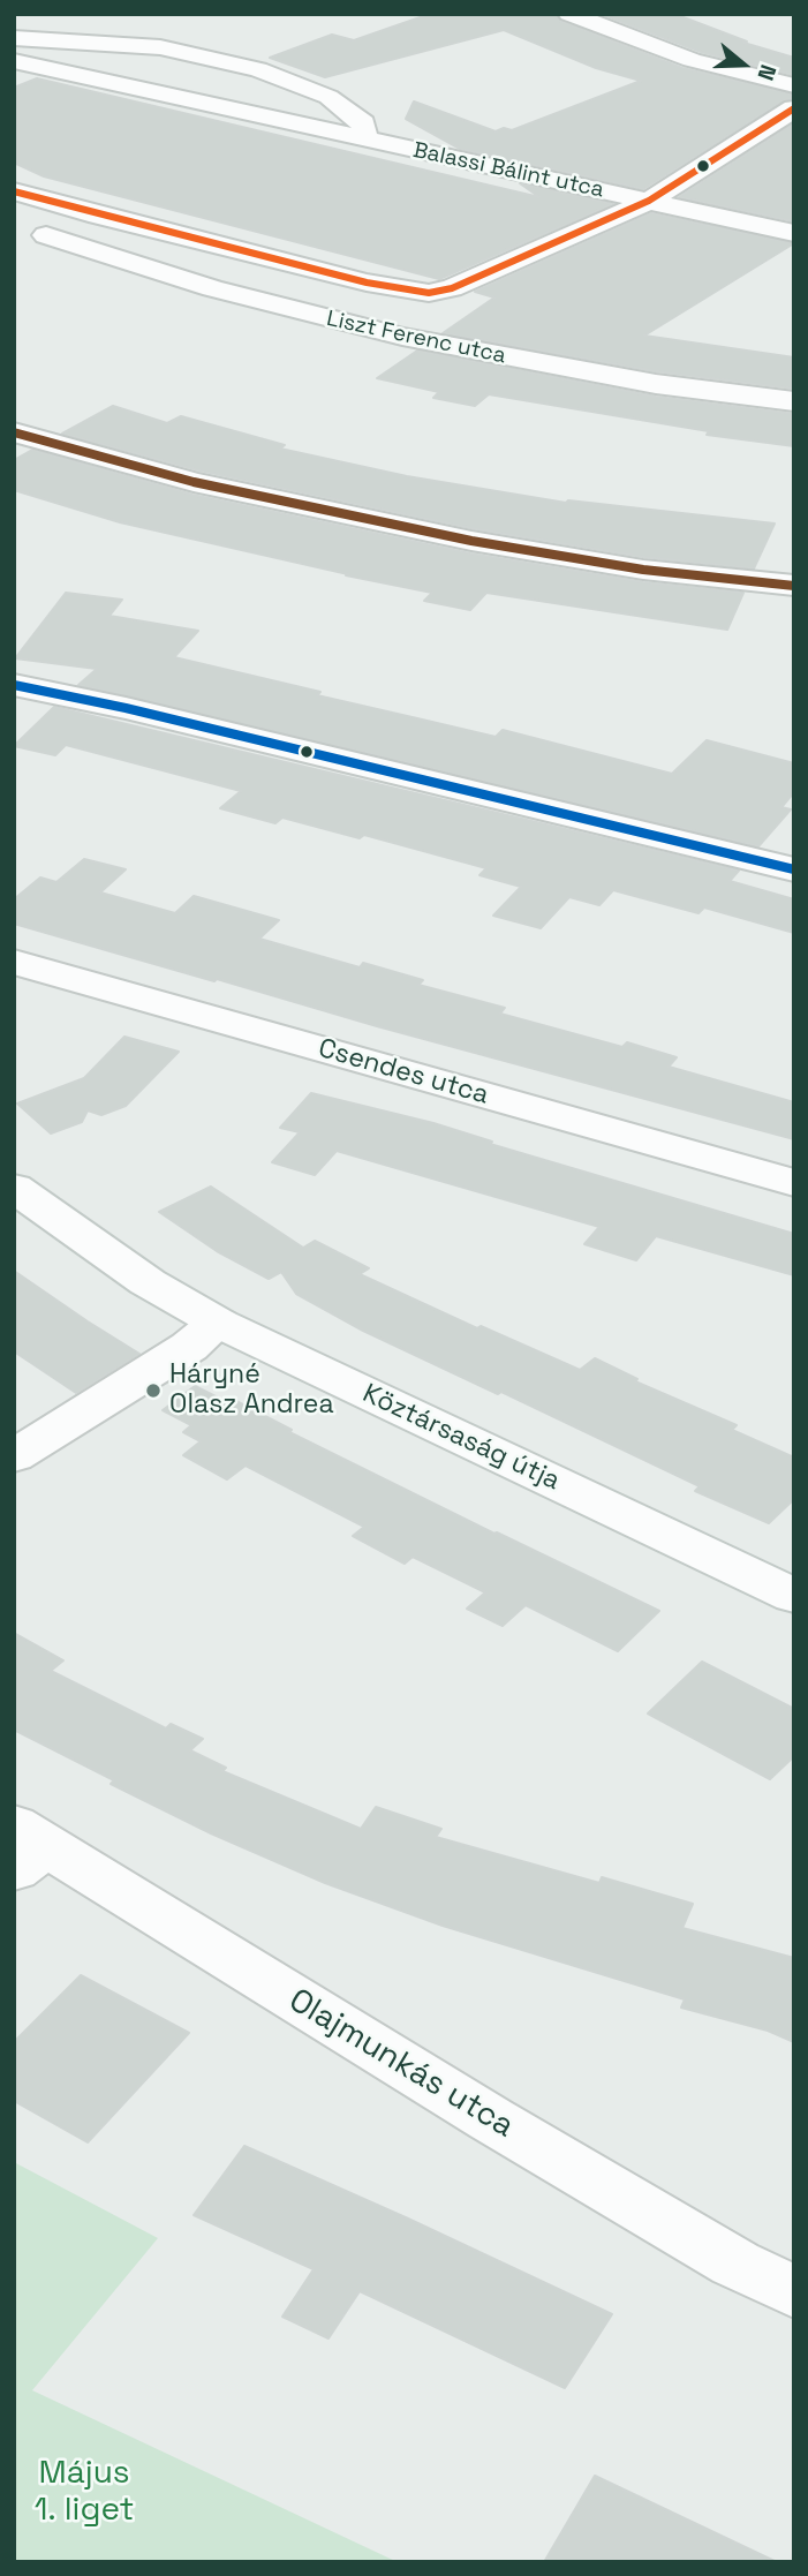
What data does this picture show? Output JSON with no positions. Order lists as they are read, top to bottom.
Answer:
{
  "streets": {
    "street": [
      "Balassi Bálint utca",
      "Liszt Ferenc utca",
      "Csendes utca",
      "Köztársaság útja",
      "Olajmunkás utca"
    ]
  },
  "crossings": [
    ["Balassi Bálint utca", "Liszt Ferenc utca"]
  ],
  "parks": ["Május 1. liget"],
  "places": ["Háryné Olasz Andrea"],
  "north": "right"
}
